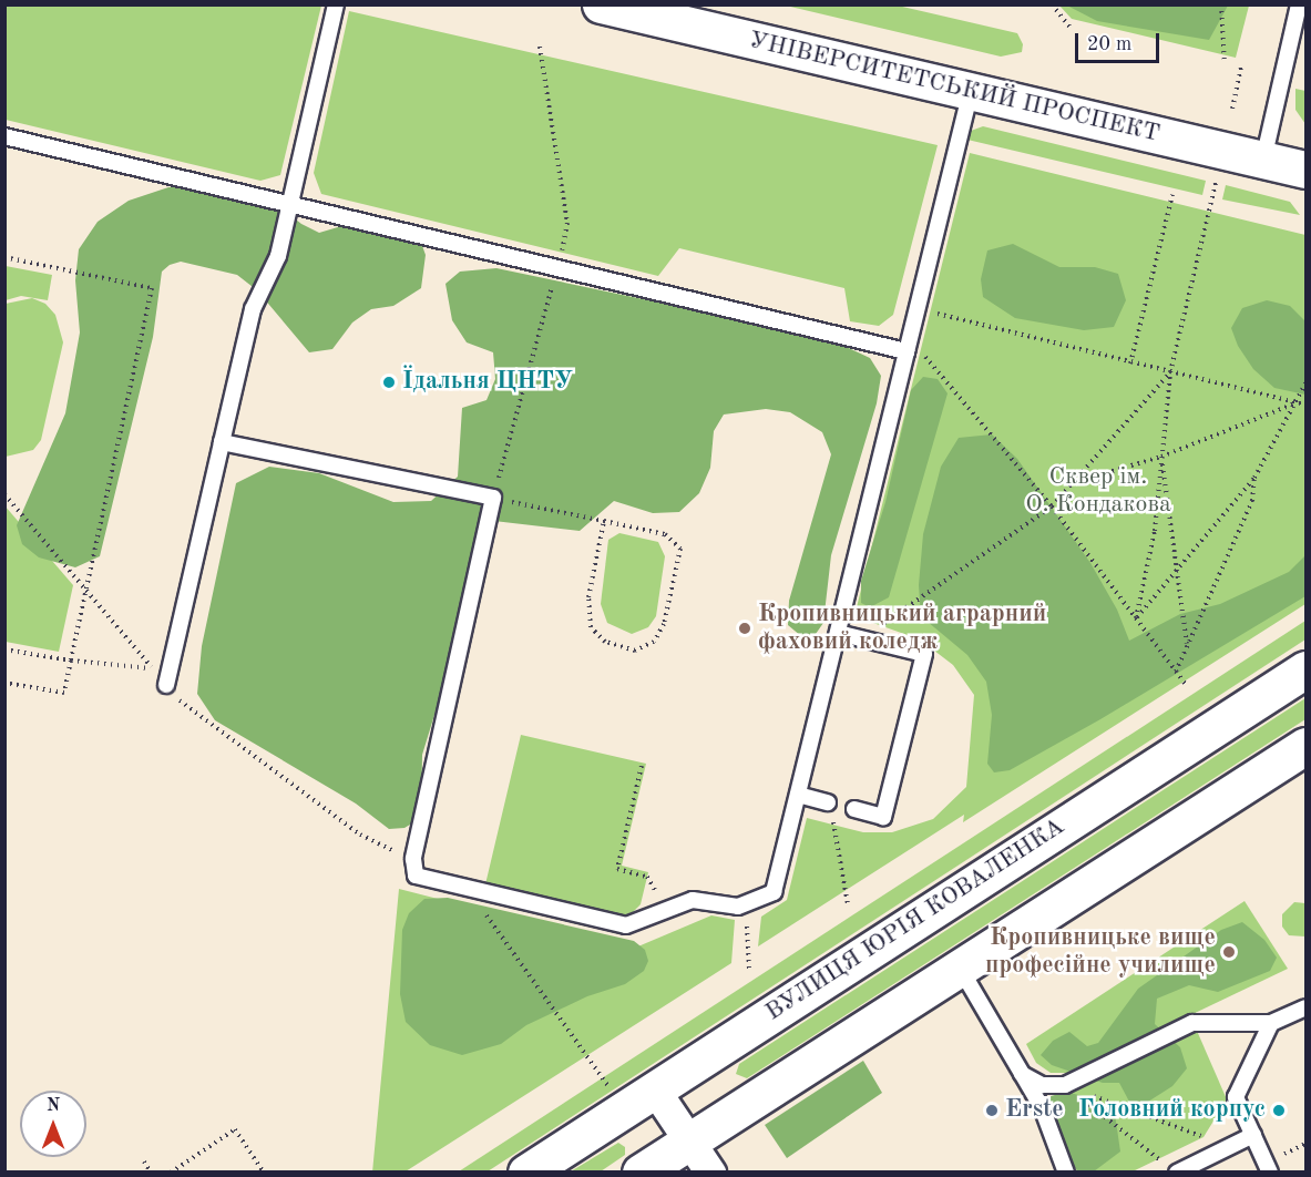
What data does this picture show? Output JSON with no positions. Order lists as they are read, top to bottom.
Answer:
{
  "streets": {
    "main road": ["УНІВЕРСИТЕТСЬКИЙ ПРОСПЕКТ", "ВУЛИЦЯ ЮРІЯ КОВАЛЕНКА"]
  },
  "parks": ["Сквер ім. О. Кондакова"],
  "places": [
    "Їдальня ЦНТУ",
    "Кропивницький аграрний фаховий коледж",
    "Кропивницьке вище професійне училище",
    "Erste",
    "Головний корпус"
  ],
  "scale_bar": "20 m",
  "north": "top"
}
